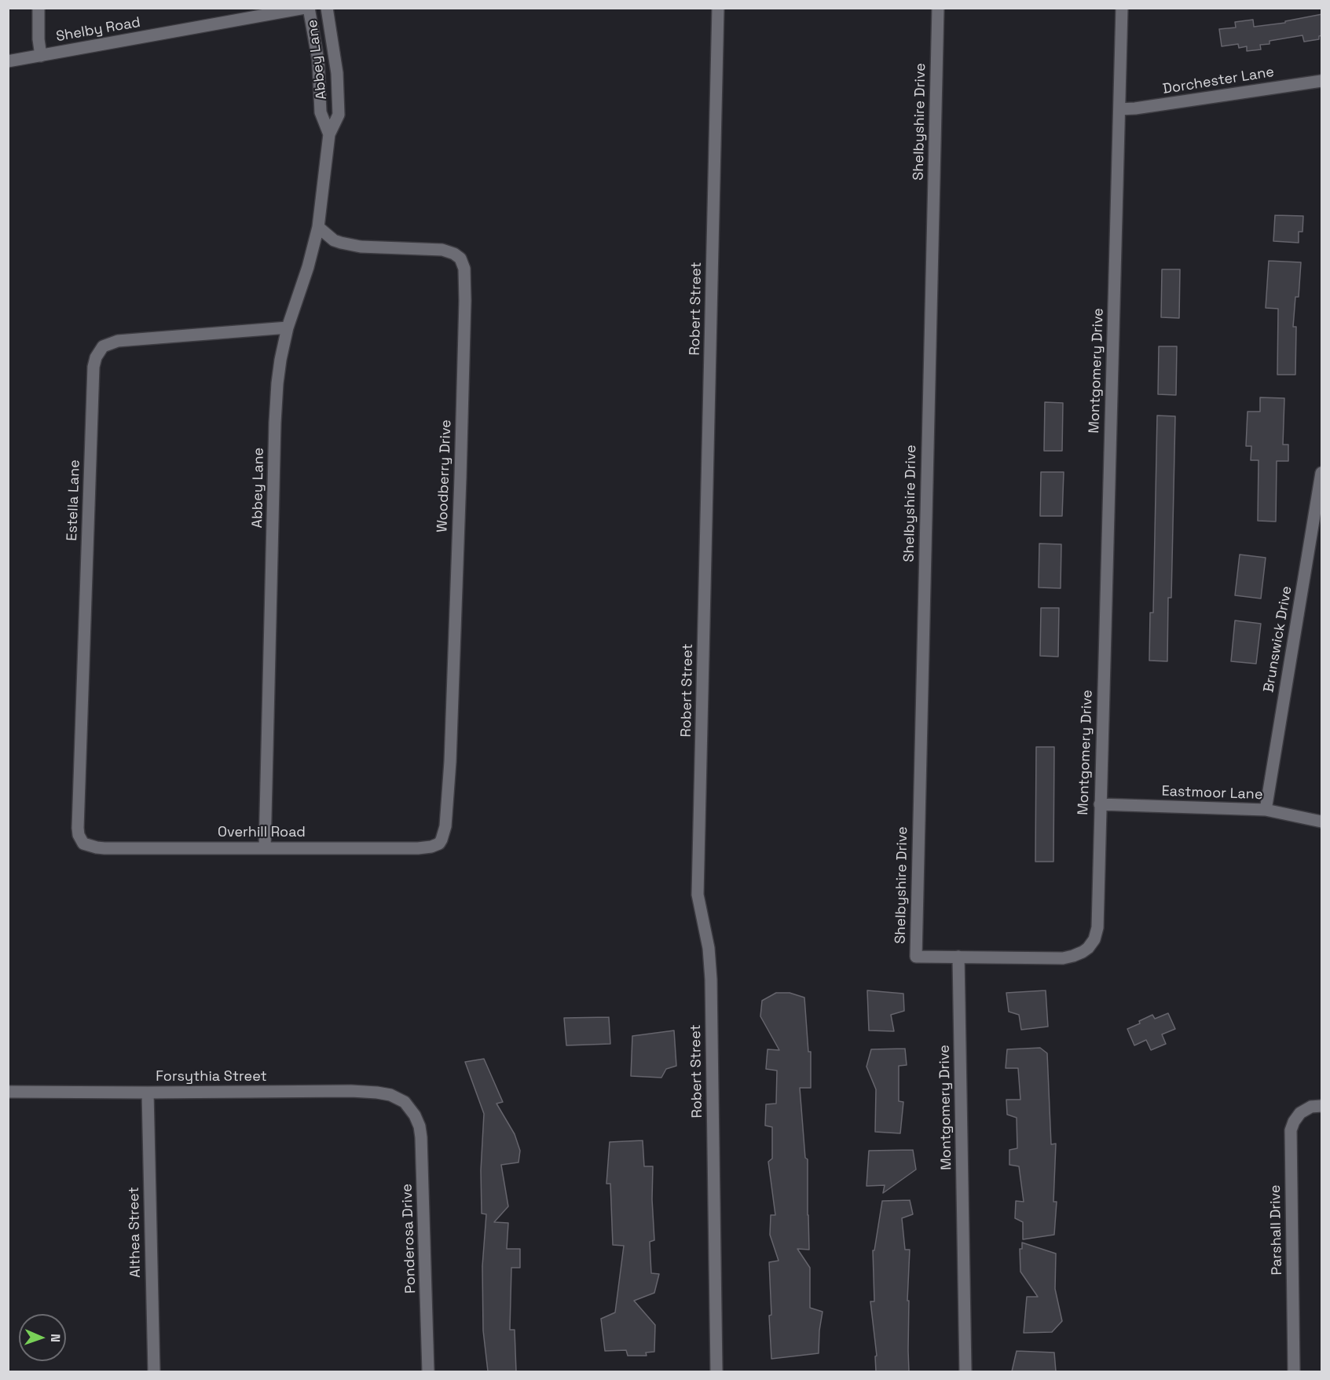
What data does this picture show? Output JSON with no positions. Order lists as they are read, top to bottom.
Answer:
{
  "streets": {
    "street": [
      "Shelby Road",
      "Abbey Lane",
      "Dorchester Lane",
      "Shelbyshire Drive",
      "Robert Street",
      "Montgomery Drive",
      "Woodberry Drive",
      "Estella Lane",
      "Brunswick Drive",
      "Eastmoor Lane",
      "Overhill Road",
      "Forsythia Street",
      "Parshall Drive",
      "Althea Street",
      "Ponderosa Drive"
    ]
  },
  "crossings": [
    ["Abbey Lane", "Woodberry Drive"],
    ["Abbey Lane", "Estella Lane"],
    ["Abbey Lane", "Overhill Road"],
    ["Dorchester Lane", "Montgomery Drive"],
    ["Shelbyshire Drive", "Montgomery Drive"],
    ["Montgomery Drive", "Eastmoor Lane"],
    ["Woodberry Drive", "Overhill Road"],
    ["Estella Lane", "Overhill Road"],
    ["Brunswick Drive", "Eastmoor Lane"],
    ["Forsythia Street", "Althea Street"],
    ["Forsythia Street", "Ponderosa Drive"]
  ],
  "north": "right"
}
